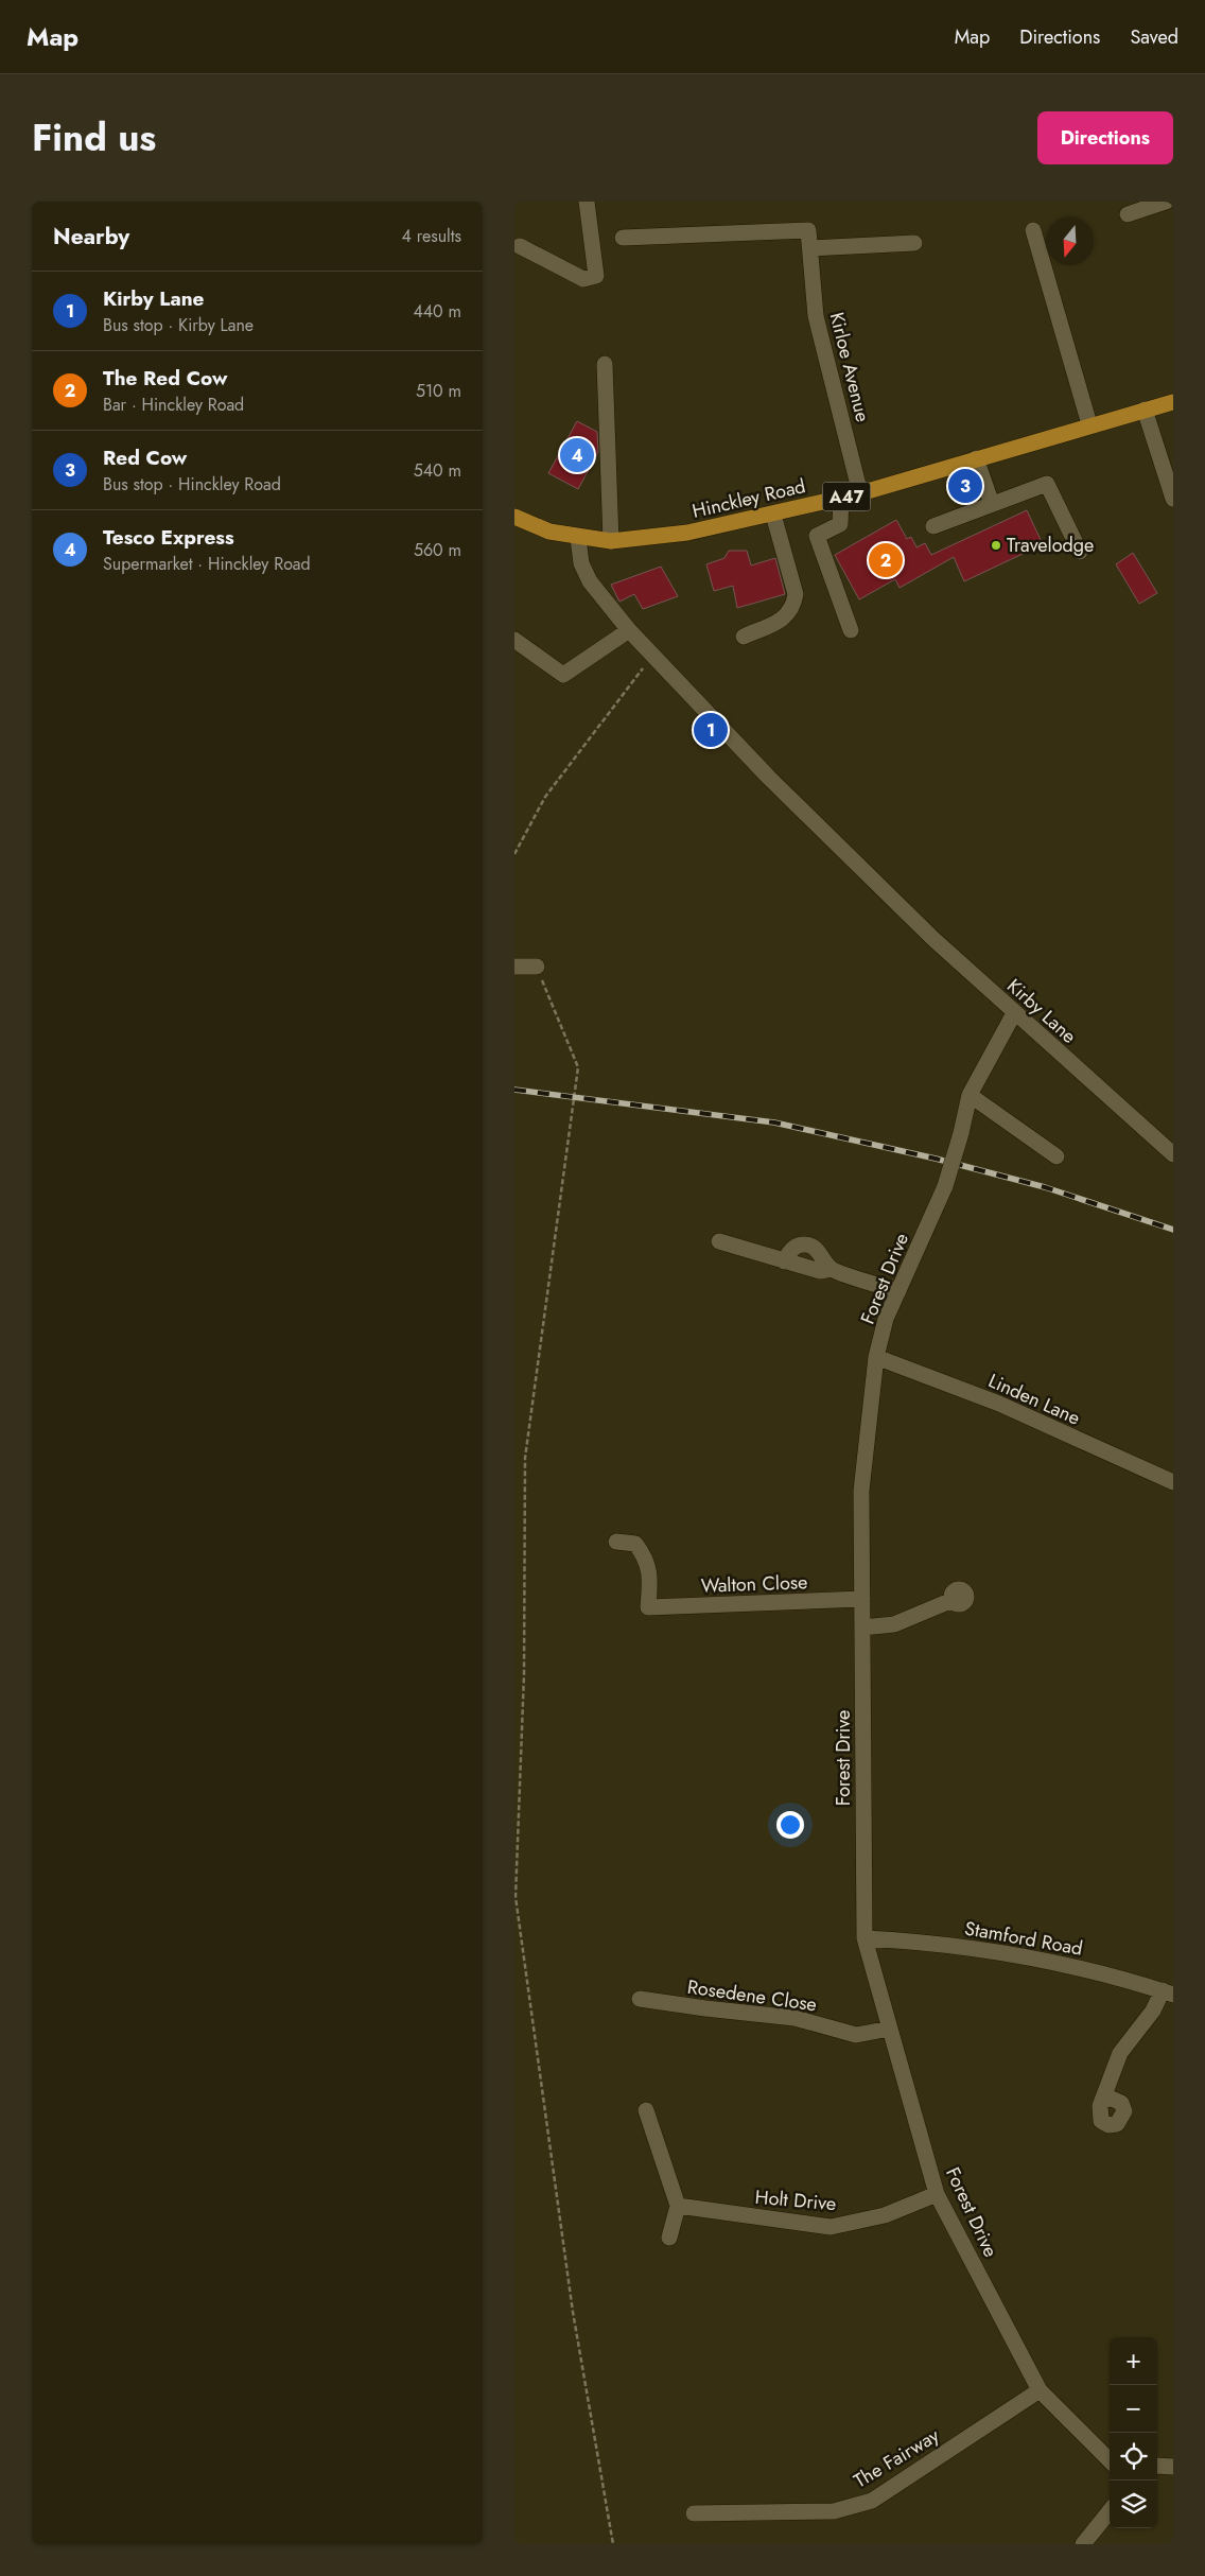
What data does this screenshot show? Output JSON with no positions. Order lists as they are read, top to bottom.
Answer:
{
  "streets": {
    "main road": ["A47", "Hinckley Road"],
    "street": [
      "Kirloe Avenue",
      "Kirby Lane",
      "Forest Drive",
      "Linden Lane",
      "Walton Close",
      "Stamford Road",
      "Rosedene Close",
      "Holt Drive",
      "The Fairway"
    ]
  },
  "crossings": [
    ["Kirloe Avenue", "Hinckley Road"],
    ["Hinckley Road", "Kirby Lane"],
    ["Kirby Lane", "Forest Drive"],
    ["Forest Drive", "Linden Lane"],
    ["Forest Drive", "Walton Close"],
    ["Forest Drive", "Stamford Road"],
    ["Forest Drive", "Rosedene Close"],
    ["Forest Drive", "Holt Drive"],
    ["Forest Drive", "The Fairway"]
  ],
  "places": ["Travelodge"],
  "north": "bottom",
  "page": {
    "header": "Map",
    "nav": ["Map", "Directions", "Saved"],
    "title": "Find us",
    "buttons": "Directions",
    "heading": ["Nearby", "4 results"],
    "list": [
      {
        "mark": "1",
        "name": "Kirby Lane",
        "note": "Bus stop · Kirby Lane",
        "value": "440 m"
      },
      {
        "mark": "2",
        "name": "The Red Cow",
        "note": "Bar · Hinckley Road",
        "value": "510 m"
      },
      {
        "mark": "3",
        "name": "Red Cow",
        "note": "Bus stop · Hinckley Road",
        "value": "540 m"
      },
      {
        "mark": "4",
        "name": "Tesco Express",
        "note": "Supermarket · Hinckley Road",
        "value": "560 m"
      }
    ],
    "pins": [
      "4",
      "3",
      "2",
      "1"
    ],
    "map_buttons": ["+", "−"]
  }
}
